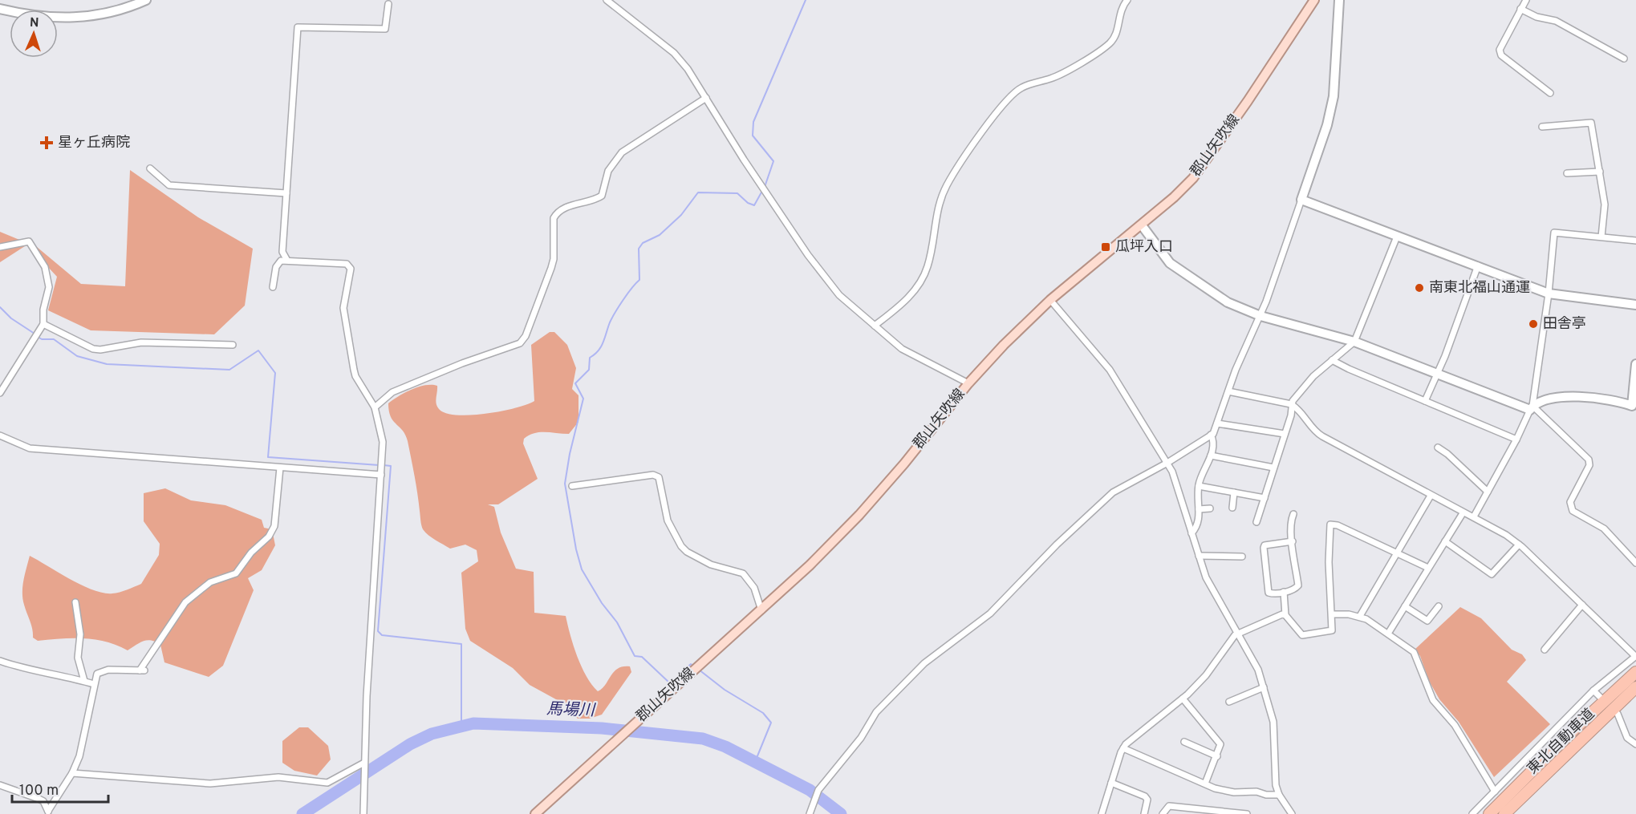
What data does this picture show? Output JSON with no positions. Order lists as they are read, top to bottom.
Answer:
{
  "streets": {
    "highway": ["東北自動車道"],
    "main road": ["郡山矢吹線"]
  },
  "water": ["馬場川"],
  "places": {
    "health": ["星ヶ丘病院"],
    "transit": ["瓜坪入口"],
    "other": ["南東北福山通運", "田舎亭"]
  },
  "scale_bar": "100 m",
  "north": "top"
}
